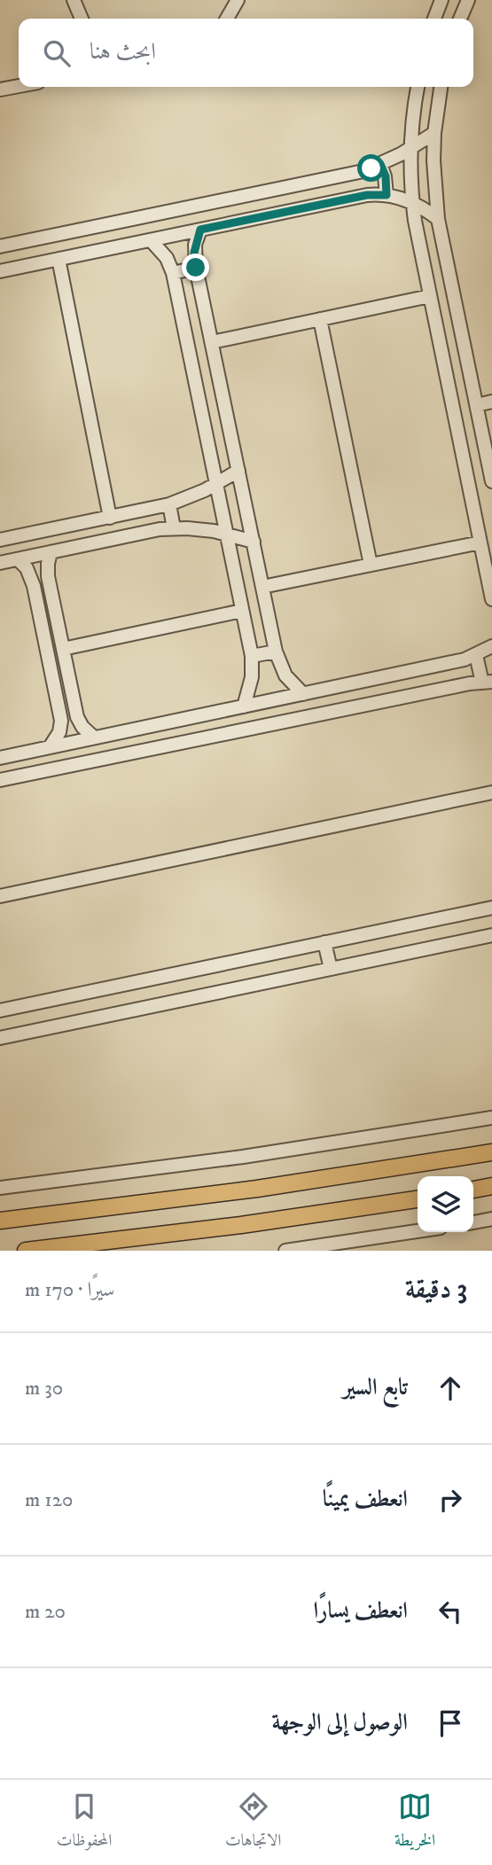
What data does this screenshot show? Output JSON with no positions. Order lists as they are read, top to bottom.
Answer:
{
  "page": {
    "search": "ابحث هنا",
    "heading": ["3 دقيقة", "سيرًا · 170 m"],
    "list": [
      ["تابع السير", "30 m"],
      ["انعطف يمينًا", "120 m"],
      ["انعطف يسارًا", "20 m"],
      "الوصول إلى الوجهة"
    ],
    "nav": ["الخريطة", "الاتجاهات", "المحفوظات"]
  }
}
